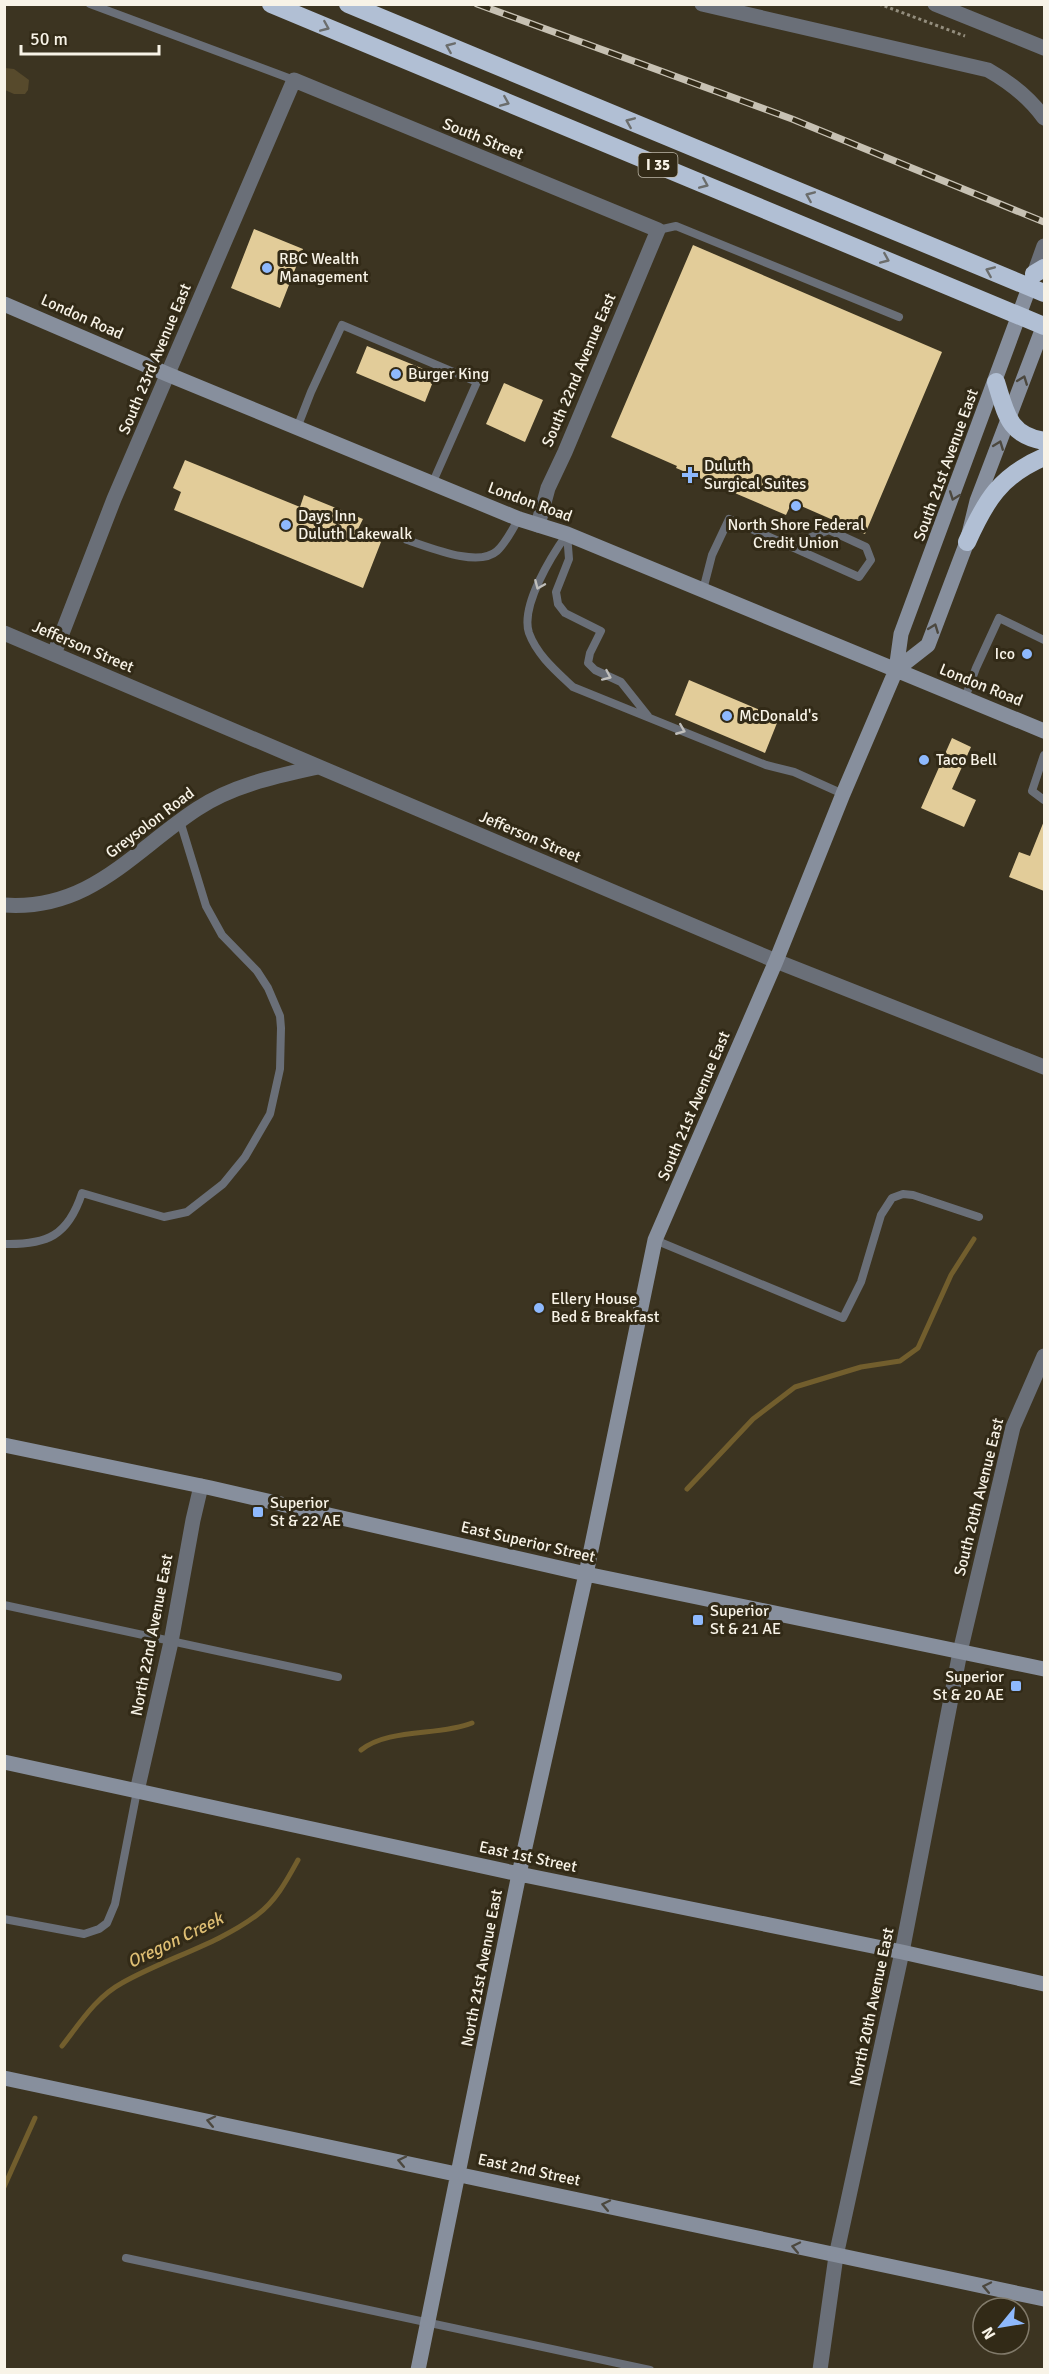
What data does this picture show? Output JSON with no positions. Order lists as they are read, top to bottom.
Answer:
{
  "streets": {
    "highway": ["I 35"],
    "main road": [
      "London Road",
      "South 21st Avenue East",
      "East Superior Street",
      "East 1st Street",
      "North 21st Avenue East",
      "East 2nd Street"
    ],
    "street": [
      "South Street",
      "South 23rd Avenue East",
      "South 22nd Avenue East",
      "Jefferson Street",
      "Greysolon Road",
      "South 20th Avenue East",
      "North 22nd Avenue East",
      "North 20th Avenue East"
    ]
  },
  "crossings": [
    ["South Street", "South 23rd Avenue East"],
    ["South Street", "South 22nd Avenue East"],
    ["I 35", "South 21st Avenue East"],
    ["London Road", "South 23rd Avenue East"],
    ["London Road", "South 22nd Avenue East"],
    ["London Road", "South 21st Avenue East"],
    ["South 23rd Avenue East", "Jefferson Street"],
    ["South 21st Avenue East", "Jefferson Street"],
    ["South 21st Avenue East", "East Superior Street"],
    ["South 21st Avenue East", "North 21st Avenue East"],
    ["Jefferson Street", "Greysolon Road"],
    ["South 20th Avenue East", "East Superior Street"],
    ["South 20th Avenue East", "North 20th Avenue East"],
    ["East Superior Street", "North 22nd Avenue East"],
    ["East Superior Street", "North 21st Avenue East"],
    ["East Superior Street", "North 20th Avenue East"],
    ["North 22nd Avenue East", "East 1st Street"],
    ["East 1st Street", "North 21st Avenue East"],
    ["East 1st Street", "North 20th Avenue East"],
    ["North 21st Avenue East", "East 2nd Street"],
    ["North 20th Avenue East", "East 2nd Street"]
  ],
  "one_way": ["East 2nd Street"],
  "water": ["Oregon Creek"],
  "places": {
    "other": [
      "RBC Wealth Management",
      "Burger King",
      "North Shore Federal Credit Union",
      "Days Inn Duluth Lakewalk",
      "Ico",
      "McDonald's",
      "Taco Bell",
      "Ellery House Bed & Breakfast"
    ],
    "health": ["Duluth Surgical Suites"],
    "transit": ["Superior St & 22 AE", "Superior St & 21 AE", "Superior St & 20 AE"]
  },
  "scale_bar": "50 m",
  "north": "bottom left"
}
